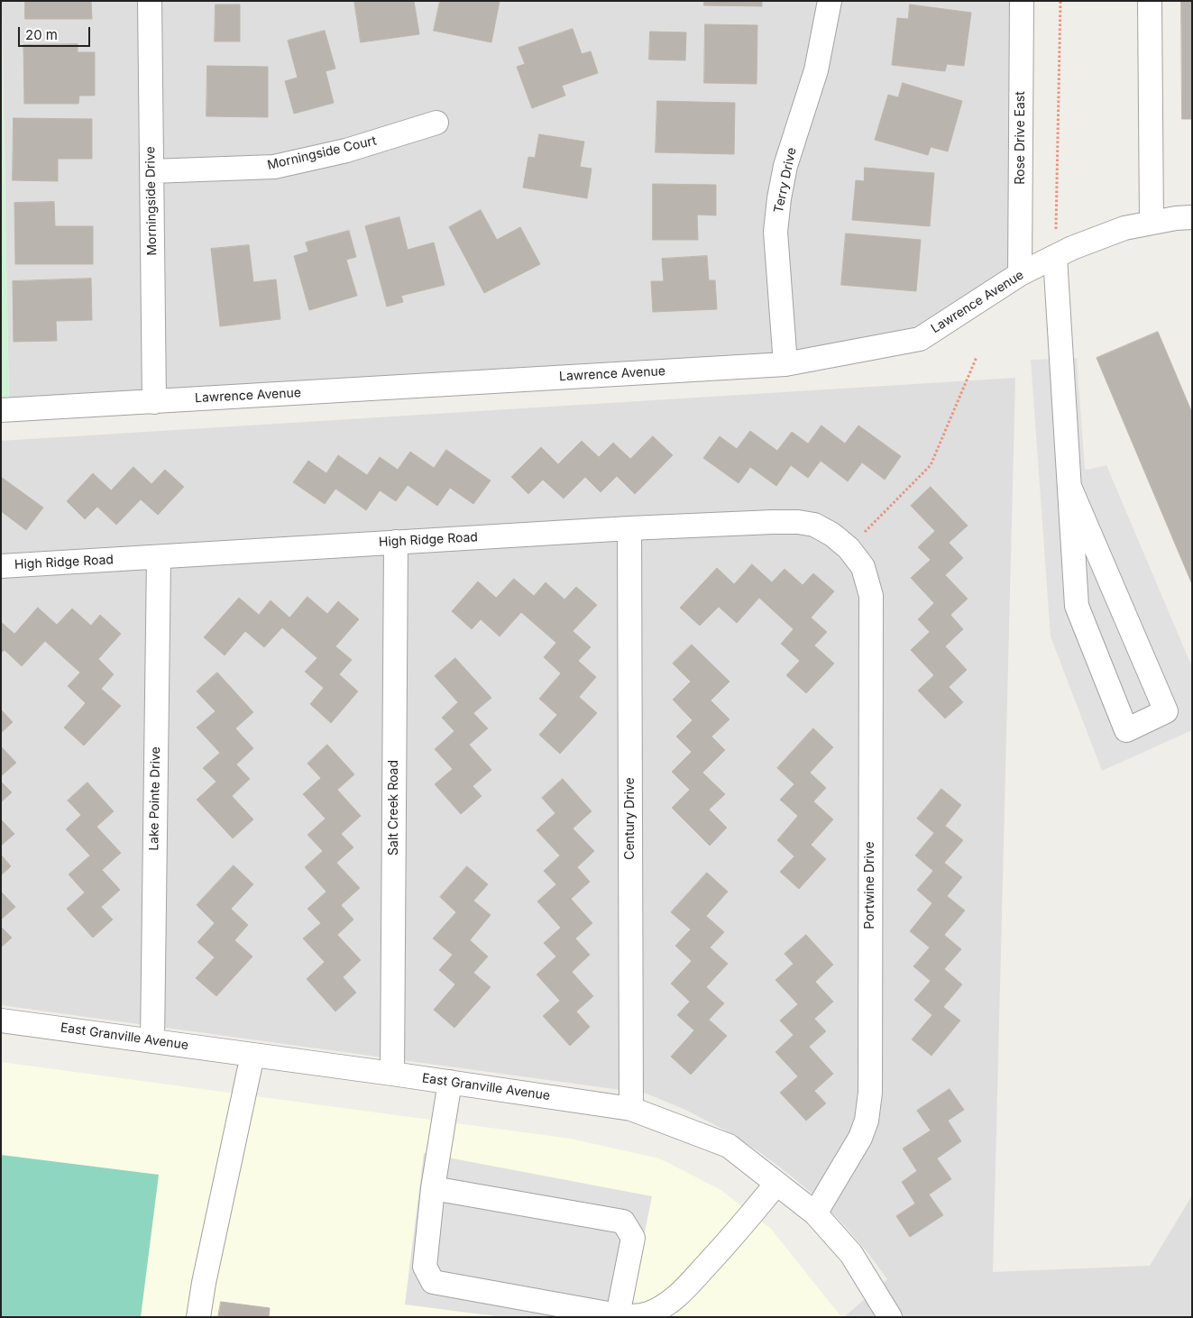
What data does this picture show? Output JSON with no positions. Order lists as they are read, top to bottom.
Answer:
{
  "streets": {
    "street": [
      "Rose Drive East",
      "Morningside Court",
      "Terry Drive",
      "Morningside Drive",
      "Lawrence Avenue",
      "High Ridge Road",
      "Lake Pointe Drive",
      "Salt Creek Road",
      "Century Drive",
      "Portwine Drive",
      "East Granville Avenue"
    ]
  },
  "crossings": [
    ["Rose Drive East", "Lawrence Avenue"],
    ["Morningside Court", "Morningside Drive"],
    ["Terry Drive", "Lawrence Avenue"],
    ["Morningside Drive", "Lawrence Avenue"],
    ["High Ridge Road", "Lake Pointe Drive"],
    ["High Ridge Road", "Salt Creek Road"],
    ["High Ridge Road", "Century Drive"],
    ["High Ridge Road", "Portwine Drive"],
    ["Lake Pointe Drive", "East Granville Avenue"],
    ["Salt Creek Road", "East Granville Avenue"],
    ["Century Drive", "East Granville Avenue"],
    ["Portwine Drive", "East Granville Avenue"]
  ],
  "scale_bar": "20 m"
}
